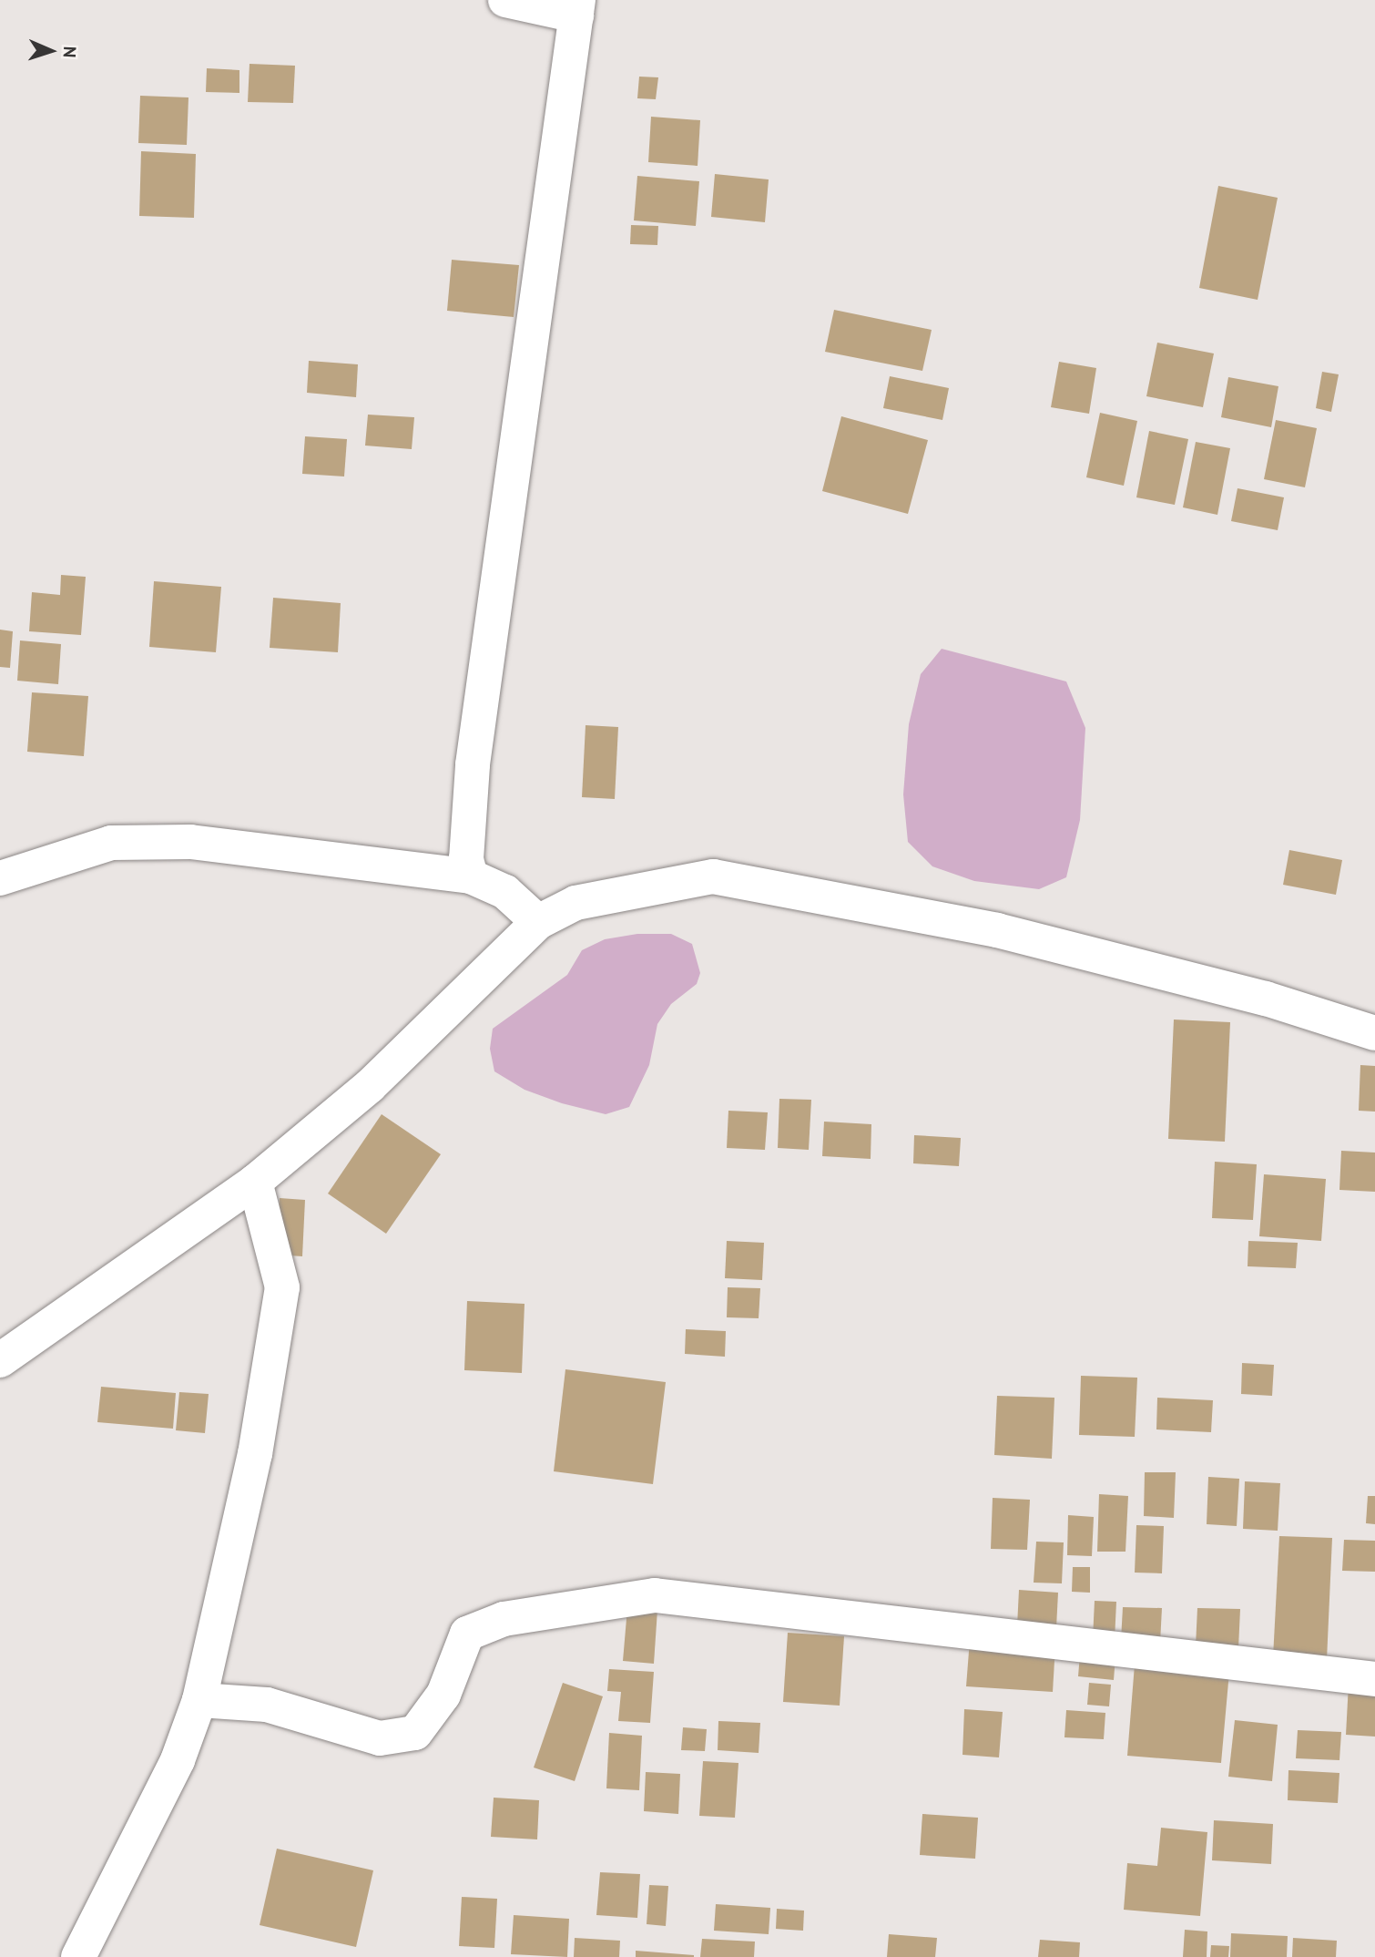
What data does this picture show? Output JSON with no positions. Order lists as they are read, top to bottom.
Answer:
{
  "north": "right"
}
